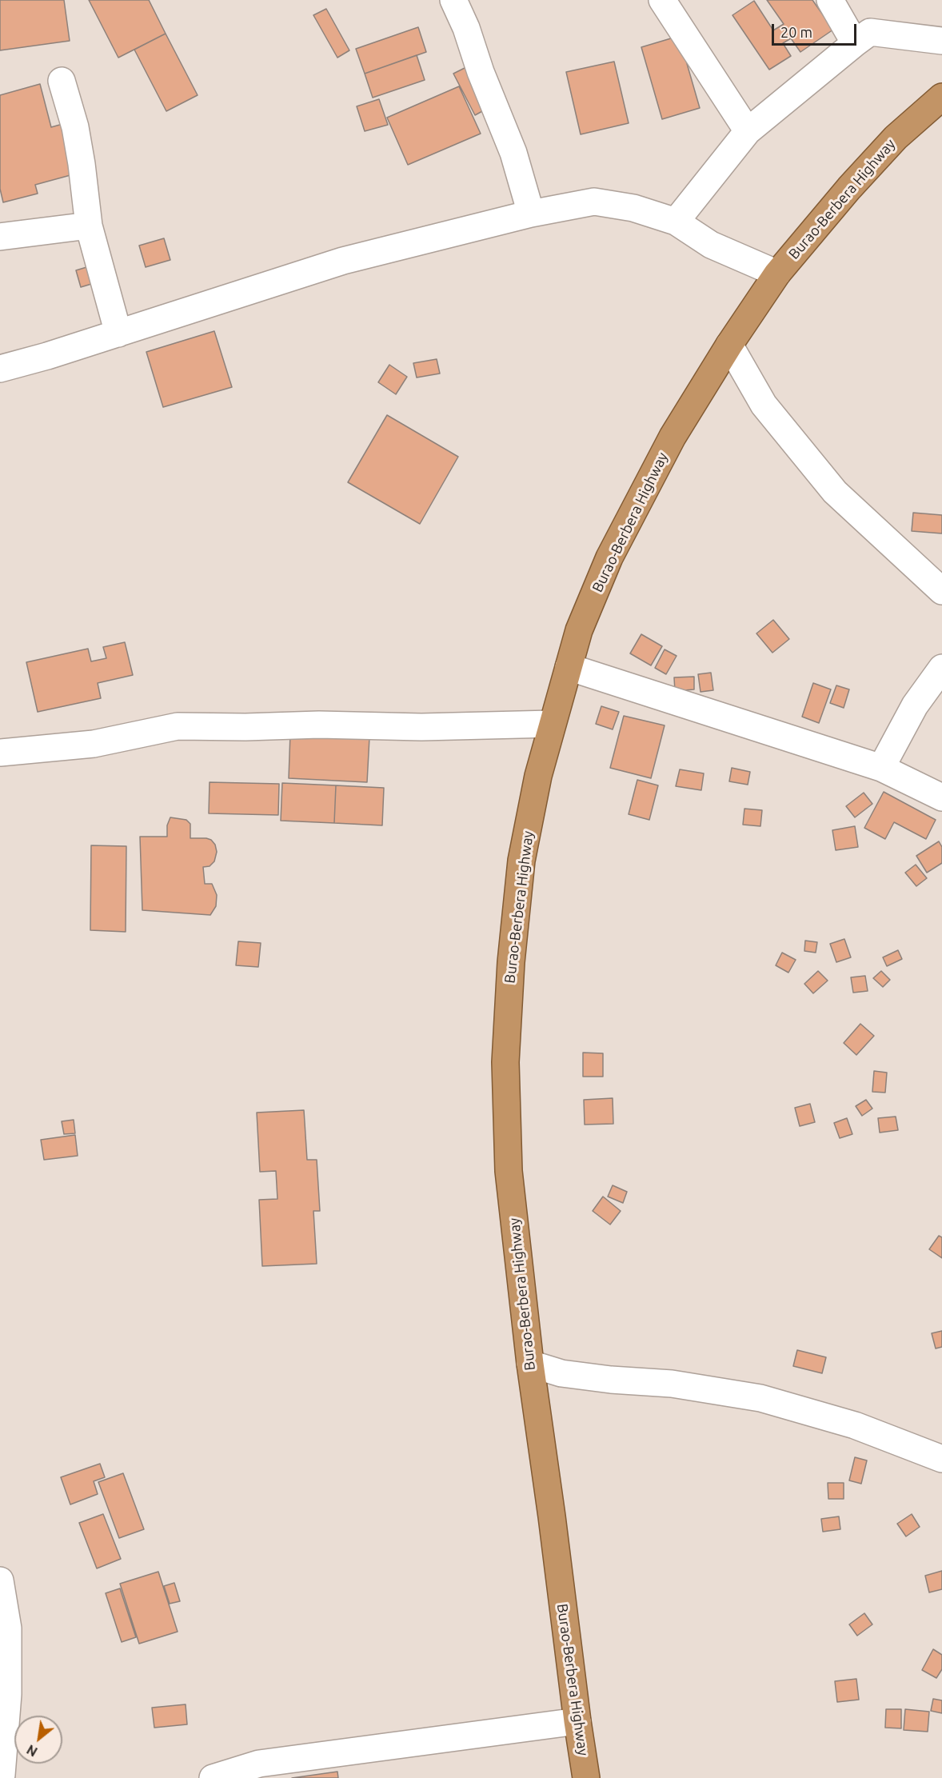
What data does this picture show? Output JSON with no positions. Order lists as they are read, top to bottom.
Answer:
{
  "streets": {
    "highway": ["Burao-Berbera Highway"]
  },
  "scale_bar": "20 m",
  "north": "bottom left"
}
